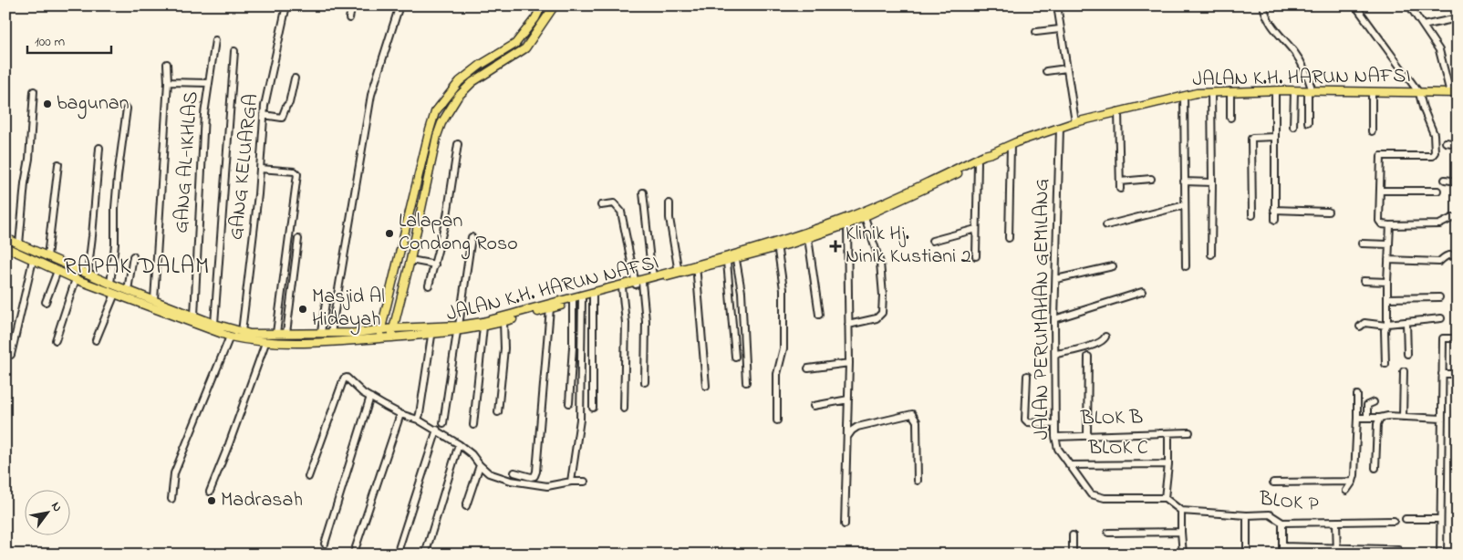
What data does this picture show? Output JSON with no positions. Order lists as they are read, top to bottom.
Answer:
{
  "streets": {
    "main road": ["JALAN K.H. HARUN NAFSI"],
    "street": [
      "GANG AL-IKHLAS",
      "GANG KELUARGA",
      "JALAN PERUMAHAN GEMILANG",
      "BLOK B",
      "BLOK C",
      "BLOK P"
    ]
  },
  "crossings": [
    ["JALAN K.H. HARUN NAFSI", "GANG AL-IKHLAS"],
    ["JALAN K.H. HARUN NAFSI", "GANG KELUARGA"],
    ["JALAN K.H. HARUN NAFSI", "JALAN PERUMAHAN GEMILANG"],
    ["JALAN PERUMAHAN GEMILANG", "BLOK B"],
    ["JALAN PERUMAHAN GEMILANG", "BLOK C"]
  ],
  "districts": ["RAPAK DALAM"],
  "places": {
    "other": [
      "bagunan",
      "Lalapan Condong Roso",
      "Masjid Al Hidayah",
      "Madrasah"
    ],
    "health": ["Klinik Hj. Ninik Kustiani 2"]
  },
  "scale_bar": "100 m",
  "north": "top right"
}
